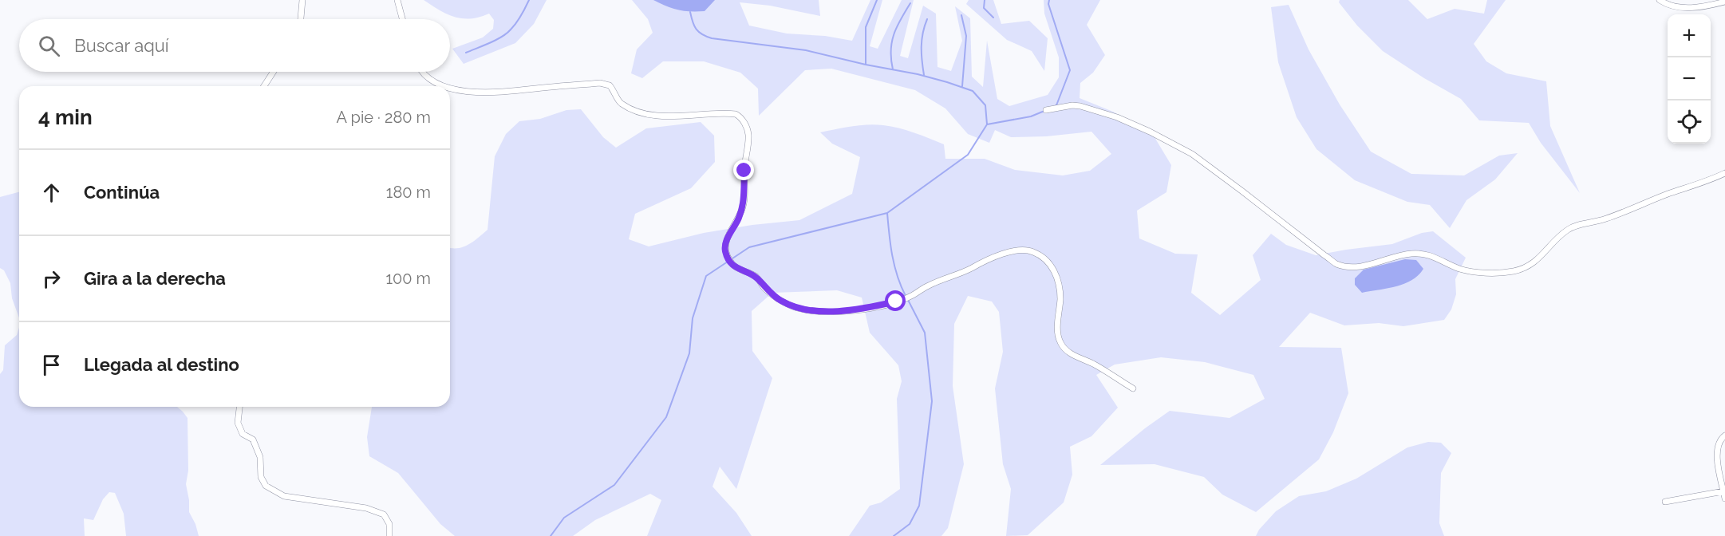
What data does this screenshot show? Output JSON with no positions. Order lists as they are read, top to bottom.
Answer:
{
  "page": {
    "map_buttons": ["+", "−"],
    "search": "Buscar aquí",
    "heading": ["4 min", "A pie · 280 m"],
    "list": [
      ["Continúa", "180 m"],
      ["Gira a la derecha", "100 m"],
      "Llegada al destino"
    ]
  }
}
